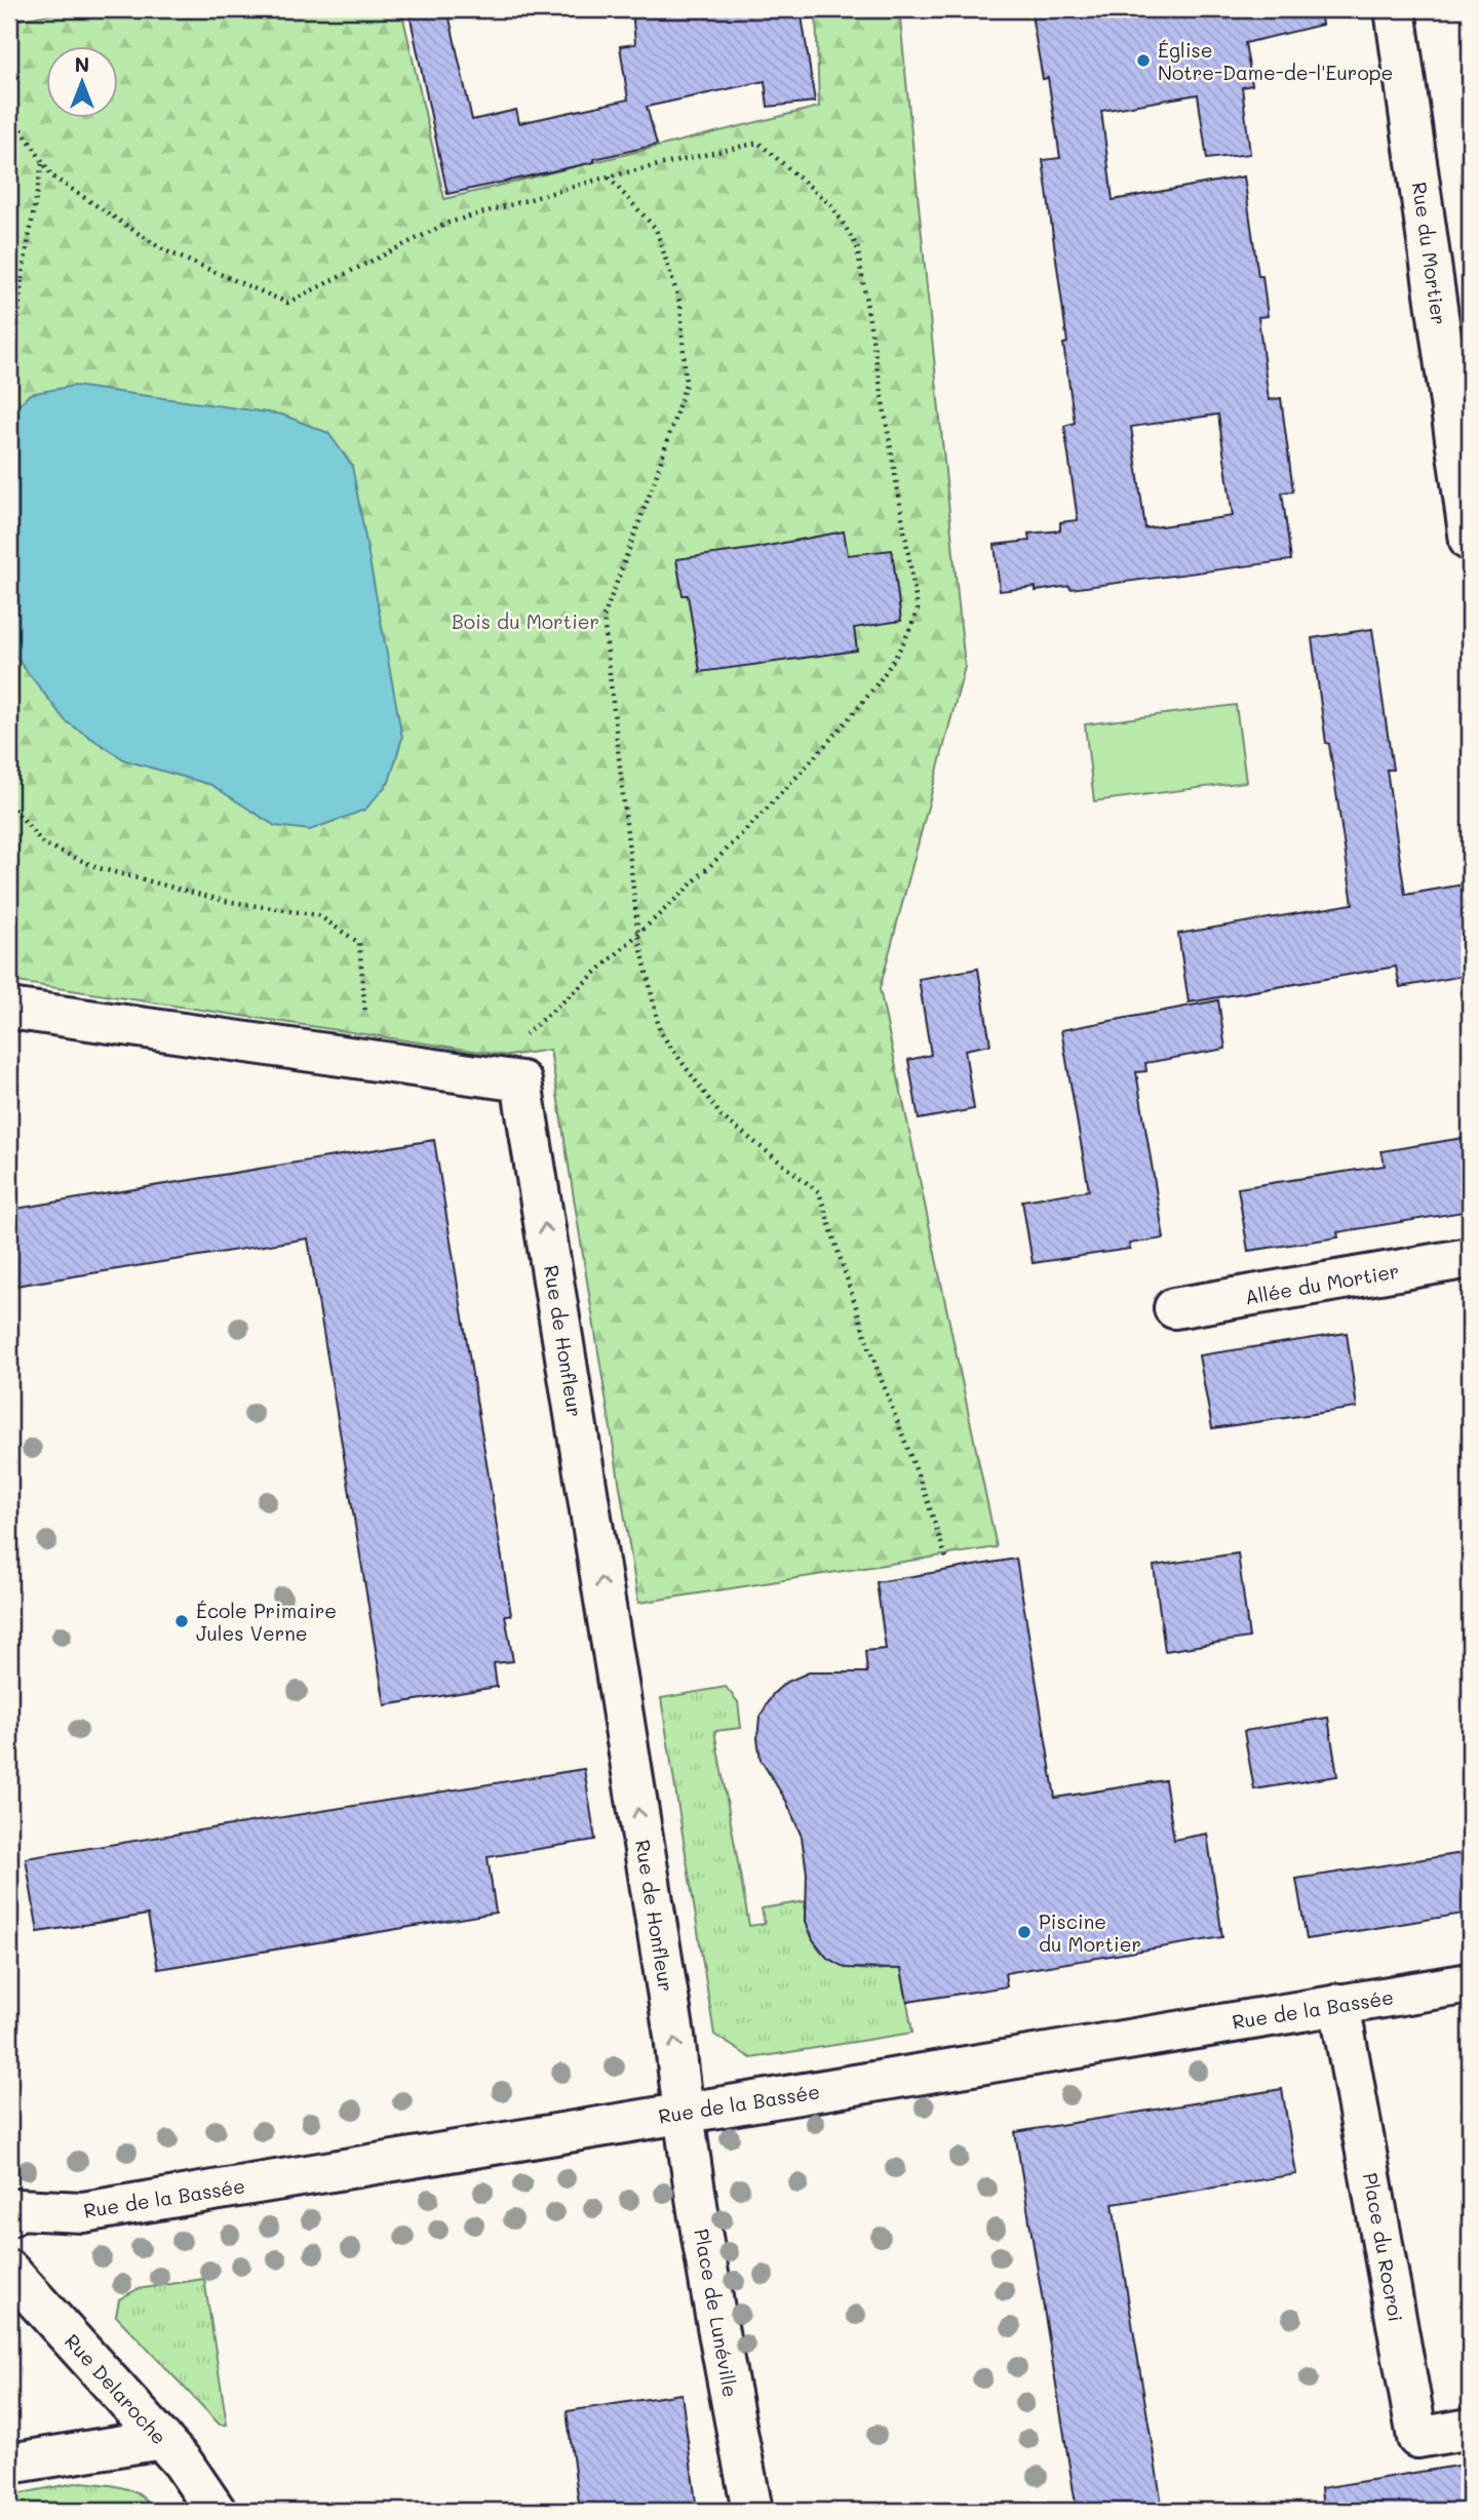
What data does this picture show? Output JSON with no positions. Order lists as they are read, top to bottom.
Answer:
{
  "streets": {
    "street": [
      "Rue du Mortier",
      "Allée du Mortier",
      "Rue de Honfleur",
      "Rue de la Bassée",
      "Place du Rocroi",
      "Place de Lunéville",
      "Rue Delaroche"
    ]
  },
  "crossings": [
    ["Rue de Honfleur", "Rue de la Bassée"],
    ["Rue de Honfleur", "Place de Lunéville"],
    ["Rue de la Bassée", "Place du Rocroi"],
    ["Rue de la Bassée", "Place de Lunéville"]
  ],
  "one_way": ["Rue de Honfleur"],
  "parks": ["Bois du Mortier"],
  "places": ["Église Notre-Dame-de-l'Europe", "École Primaire Jules Verne", "Piscine du Mortier"],
  "north": "top"
}
